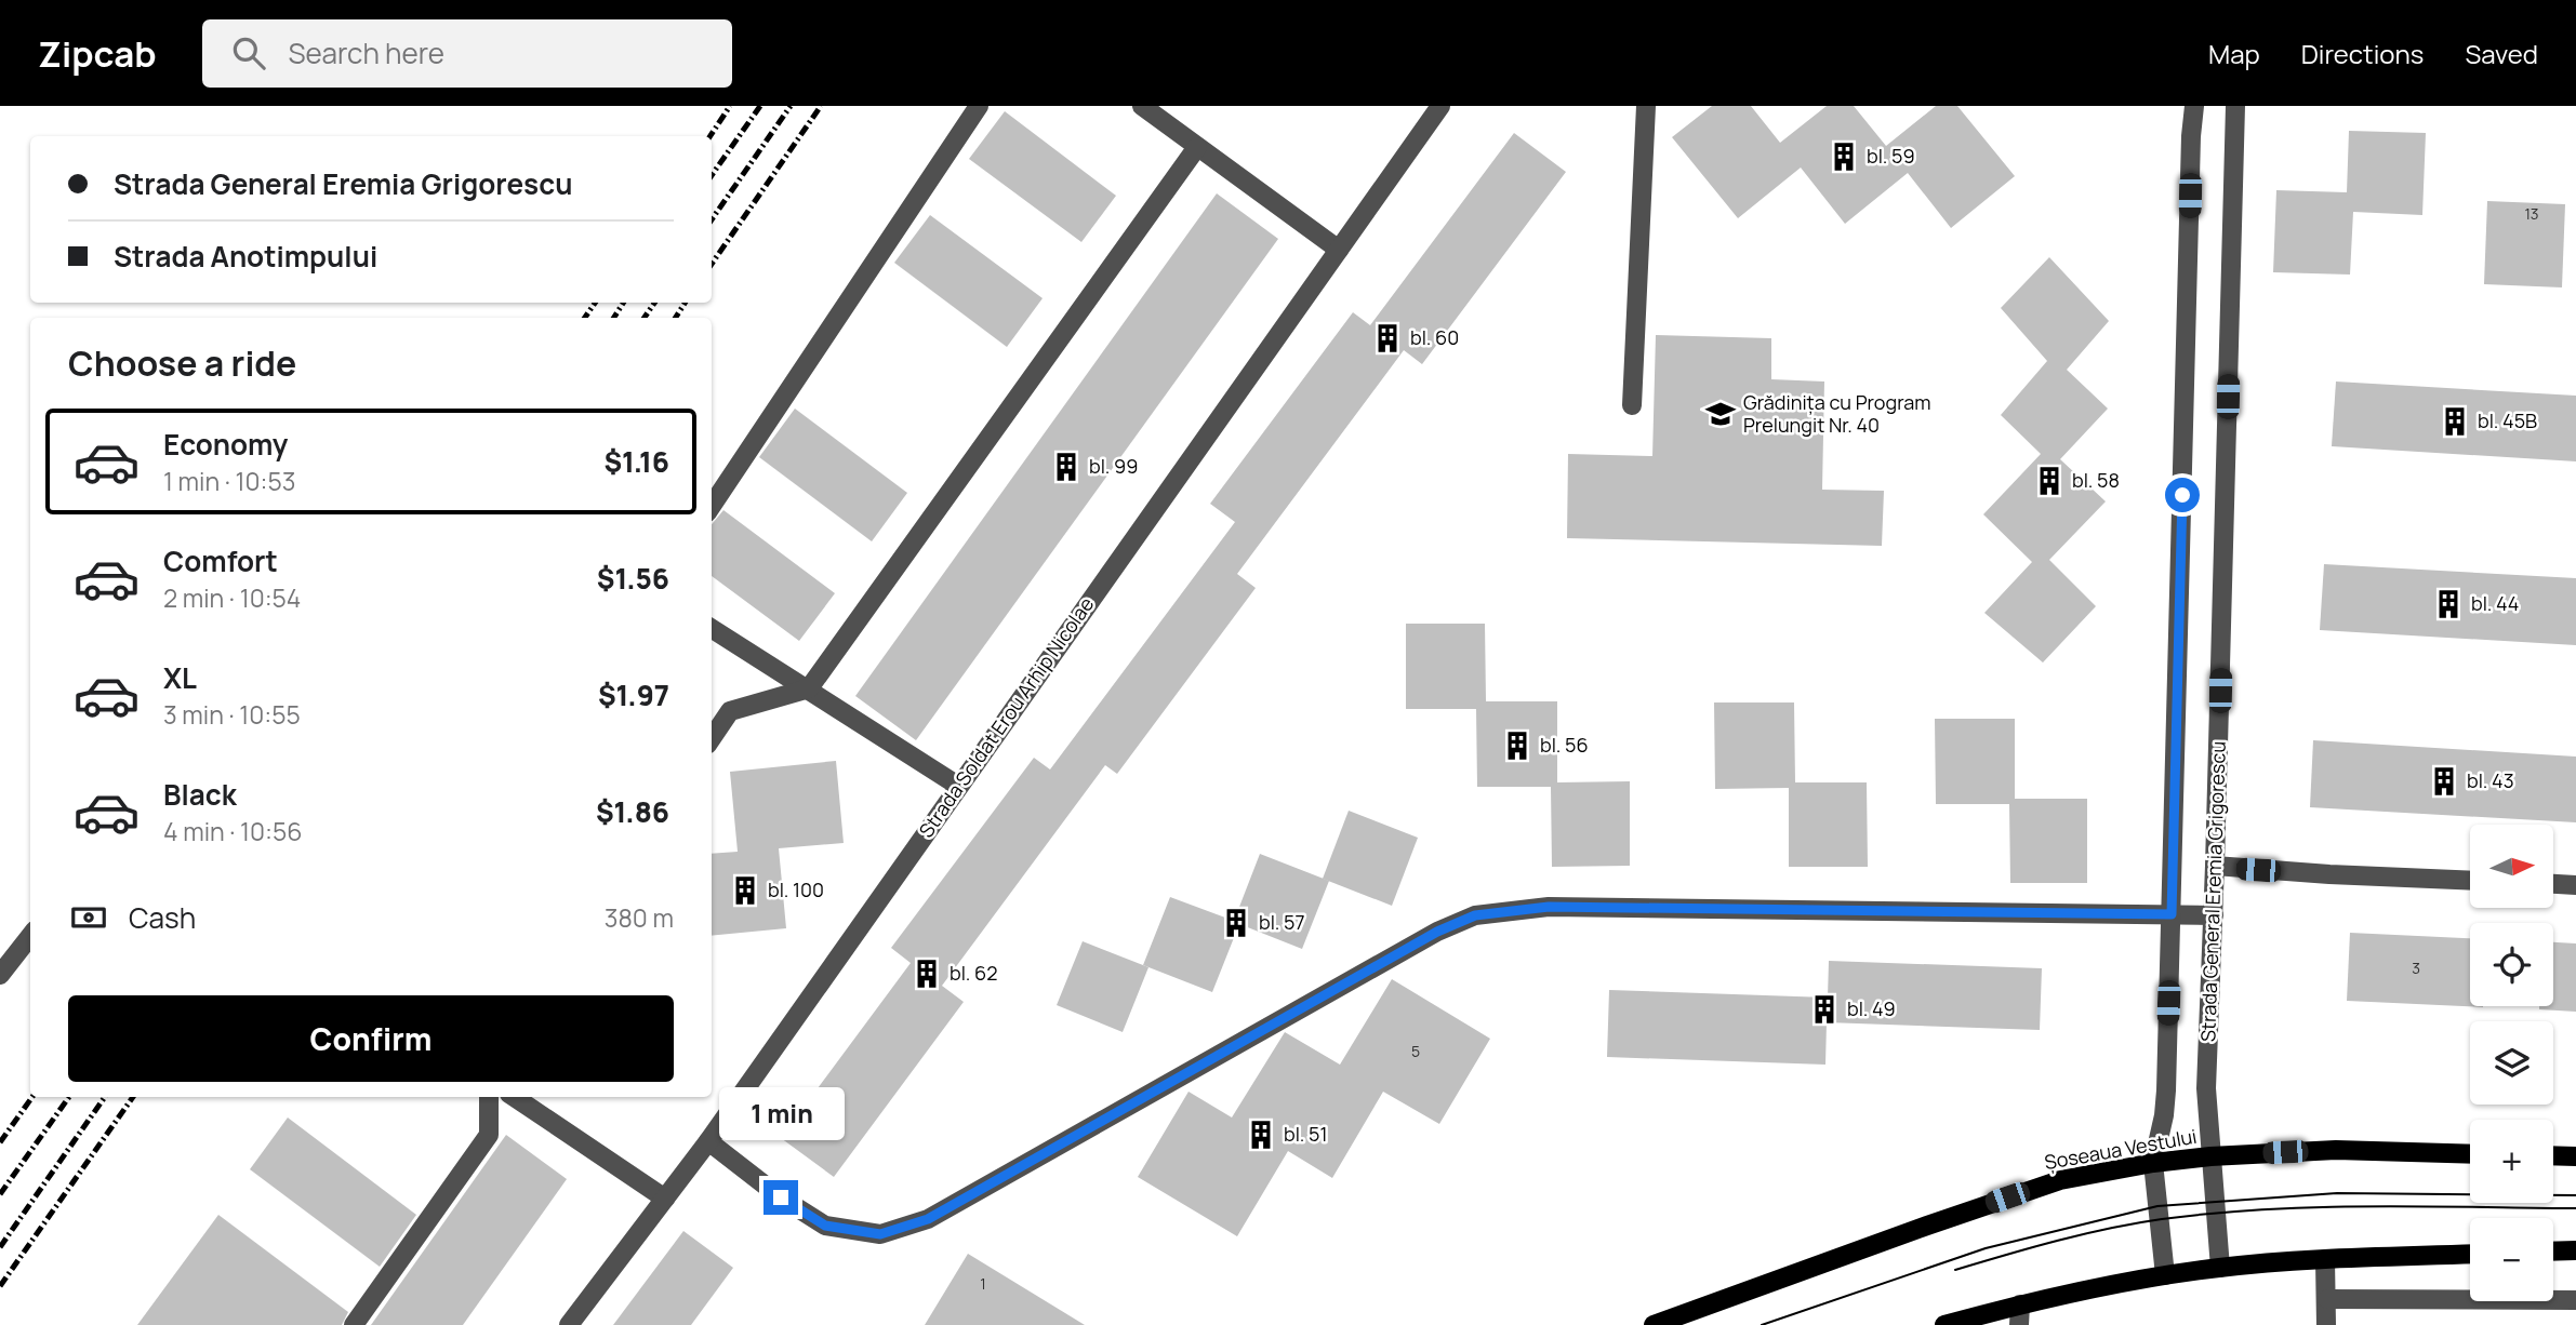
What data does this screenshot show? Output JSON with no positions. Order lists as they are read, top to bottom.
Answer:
{
  "streets": {
    "main road": ["Șoseaua Vestului"],
    "street": ["Strada Soldat Erou Arhip Nicolae", "Strada General Eremia Grigorescu"]
  },
  "crossings": [
    ["Strada General Eremia Grigorescu", "Șoseaua Vestului"]
  ],
  "places": {
    "building": [
      "bl. 59",
      "bl. 60",
      "bl. 45B",
      "bl. 99",
      "bl. 58",
      "bl. 44",
      "bl. 56",
      "bl. 43",
      "bl. 100",
      "bl. 57",
      "bl. 62",
      "bl. 49",
      "bl. 51"
    ],
    "school or university": ["Grădinița cu Program Prelungit Nr. 40"]
  },
  "house_numbers": [
    "13",
    "3",
    "5",
    "1"
  ],
  "north": "right",
  "page": {
    "header": "Zipcab",
    "search": "Search here",
    "nav": ["Map", "Directions", "Saved"],
    "banner": ["Strada General Eremia Grigorescu", "Strada Anotimpului"],
    "heading": "Choose a ride",
    "list": [
      {
        "name": "Economy",
        "note": "1 min · 10:53",
        "value": "$1.16"
      },
      {
        "name": "Comfort",
        "note": "2 min · 10:54",
        "value": "$1.56"
      },
      {
        "name": "XL",
        "note": "3 min · 10:55",
        "value": "$1.97"
      },
      {
        "name": "Black",
        "note": "4 min · 10:56",
        "value": "$1.86"
      }
    ],
    "map_buttons": ["+", "−"],
    "pay": ["Cash", "380 m"],
    "buttons": "Confirm",
    "bubble": "1 min"
  }
}
